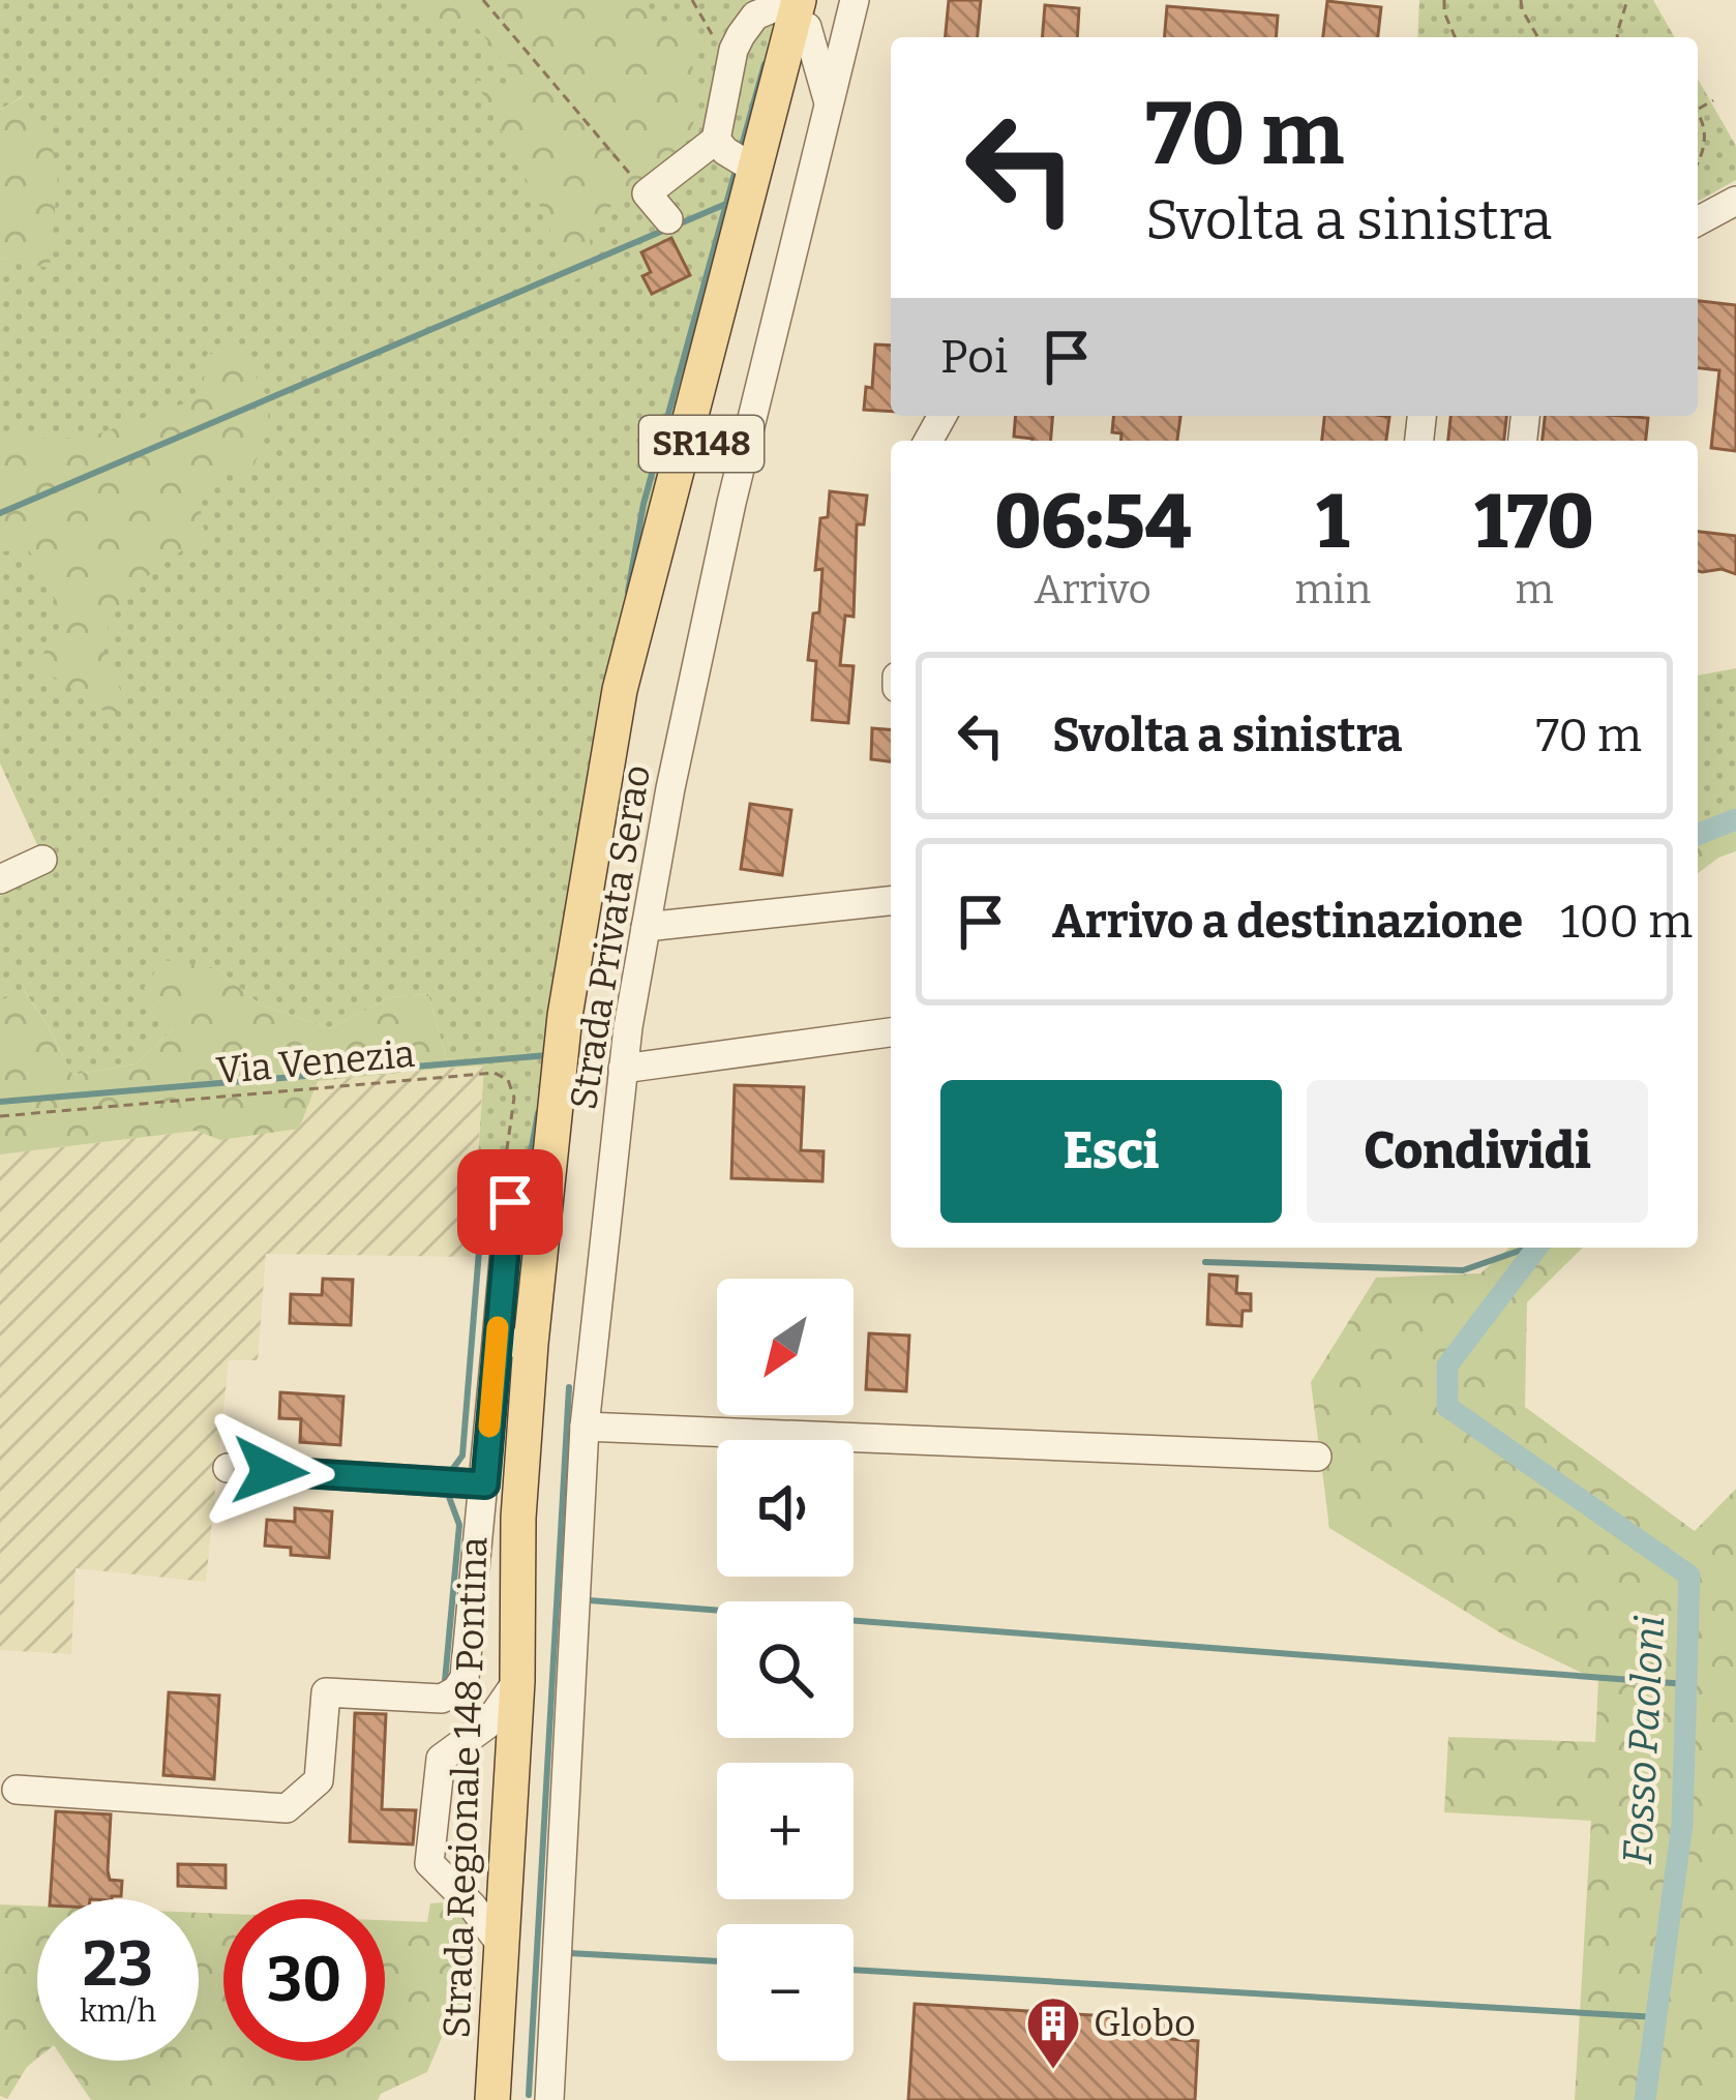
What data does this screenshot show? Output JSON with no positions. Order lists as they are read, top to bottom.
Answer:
{
  "streets": {
    "main road": ["SR148", "Strada Regionale 148 Pontina"],
    "street": ["Strada Privata Serao"],
    "path": ["Via Venezia"]
  },
  "crossings": [
    ["Strada Privata Serao", "Strada Regionale 148 Pontina"],
    ["Via Venezia", "Strada Regionale 148 Pontina"]
  ],
  "water": ["Fosso Paoloni"],
  "places": {
    "building": ["Globo"]
  },
  "north": "bottom left",
  "page": {
    "turn": ["70 m", "Svolta a sinistra"],
    "then": "Poi",
    "eta": [
      "06:54",
      "Arrivo",
      "1",
      "min",
      "170",
      "m"
    ],
    "list": [
      {
        "name": "Svolta a sinistra",
        "value": "70 m"
      },
      {
        "name": "Arrivo a destinazione",
        "value": "100 m"
      }
    ],
    "buttons": ["Esci", "Condividi"],
    "map_buttons": ["+", "−"],
    "speed": "23 km/h",
    "limit": "30"
  }
}
